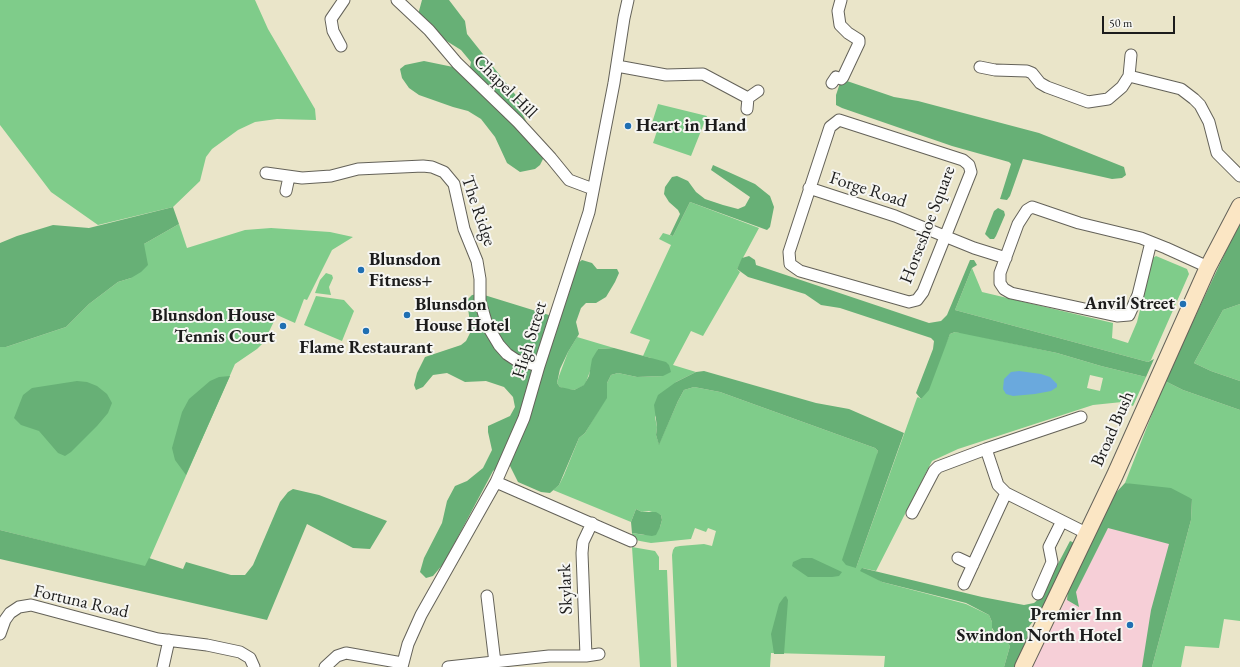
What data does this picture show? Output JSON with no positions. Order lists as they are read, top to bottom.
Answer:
{
  "streets": {
    "main road": ["Broad Bush"],
    "street": [
      "Chapel Hill",
      "Forge Road",
      "The Ridge",
      "Horseshoe Square",
      "High Street",
      "Skylark",
      "Fortuna Road"
    ]
  },
  "crossings": [
    ["Chapel Hill", "High Street"],
    ["Forge Road", "Horseshoe Square"],
    ["The Ridge", "High Street"]
  ],
  "places": [
    "Heart in Hand",
    "Blunsdon Fitness+",
    "Anvil Street",
    "Blunsdon House Hotel",
    "Blunsdon House Tennis Court",
    "Flame Restaurant",
    "Premier Inn Swindon North Hotel"
  ],
  "scale_bar": "50 m"
}
